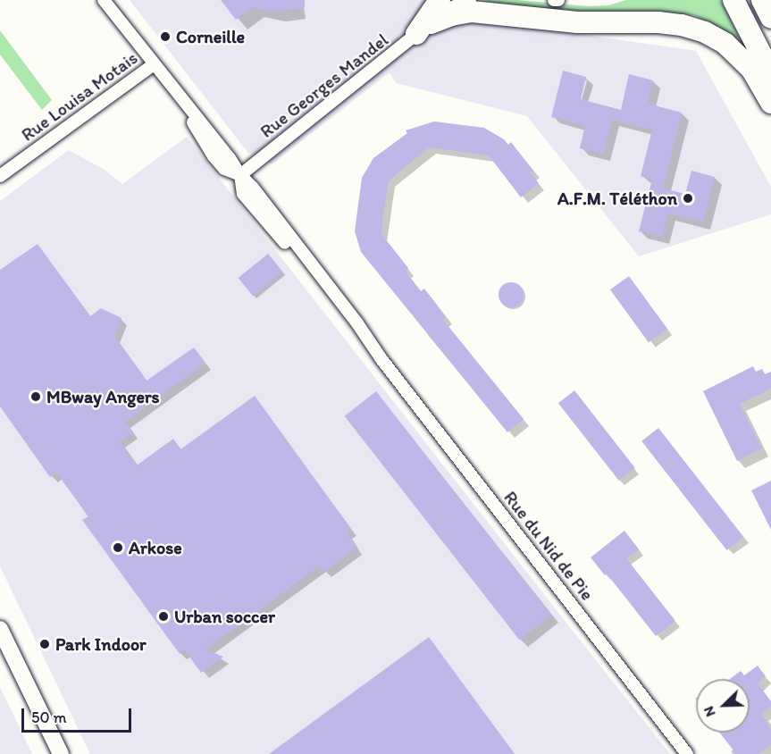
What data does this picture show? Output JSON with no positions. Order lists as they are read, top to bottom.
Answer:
{
  "streets": {
    "street": ["Rue Georges Mandel", "Rue Louisa Motais", "Rue du Nid de Pie"]
  },
  "crossings": [
    ["Rue Georges Mandel", "Rue du Nid de Pie"],
    ["Rue Louisa Motais", "Rue du Nid de Pie"]
  ],
  "places": [
    "Corneille",
    "A.F.M. Téléthon",
    "MBway Angers",
    "Arkose",
    "Urban soccer",
    "Park Indoor"
  ],
  "scale_bar": "50 m",
  "north": "bottom left"
}
